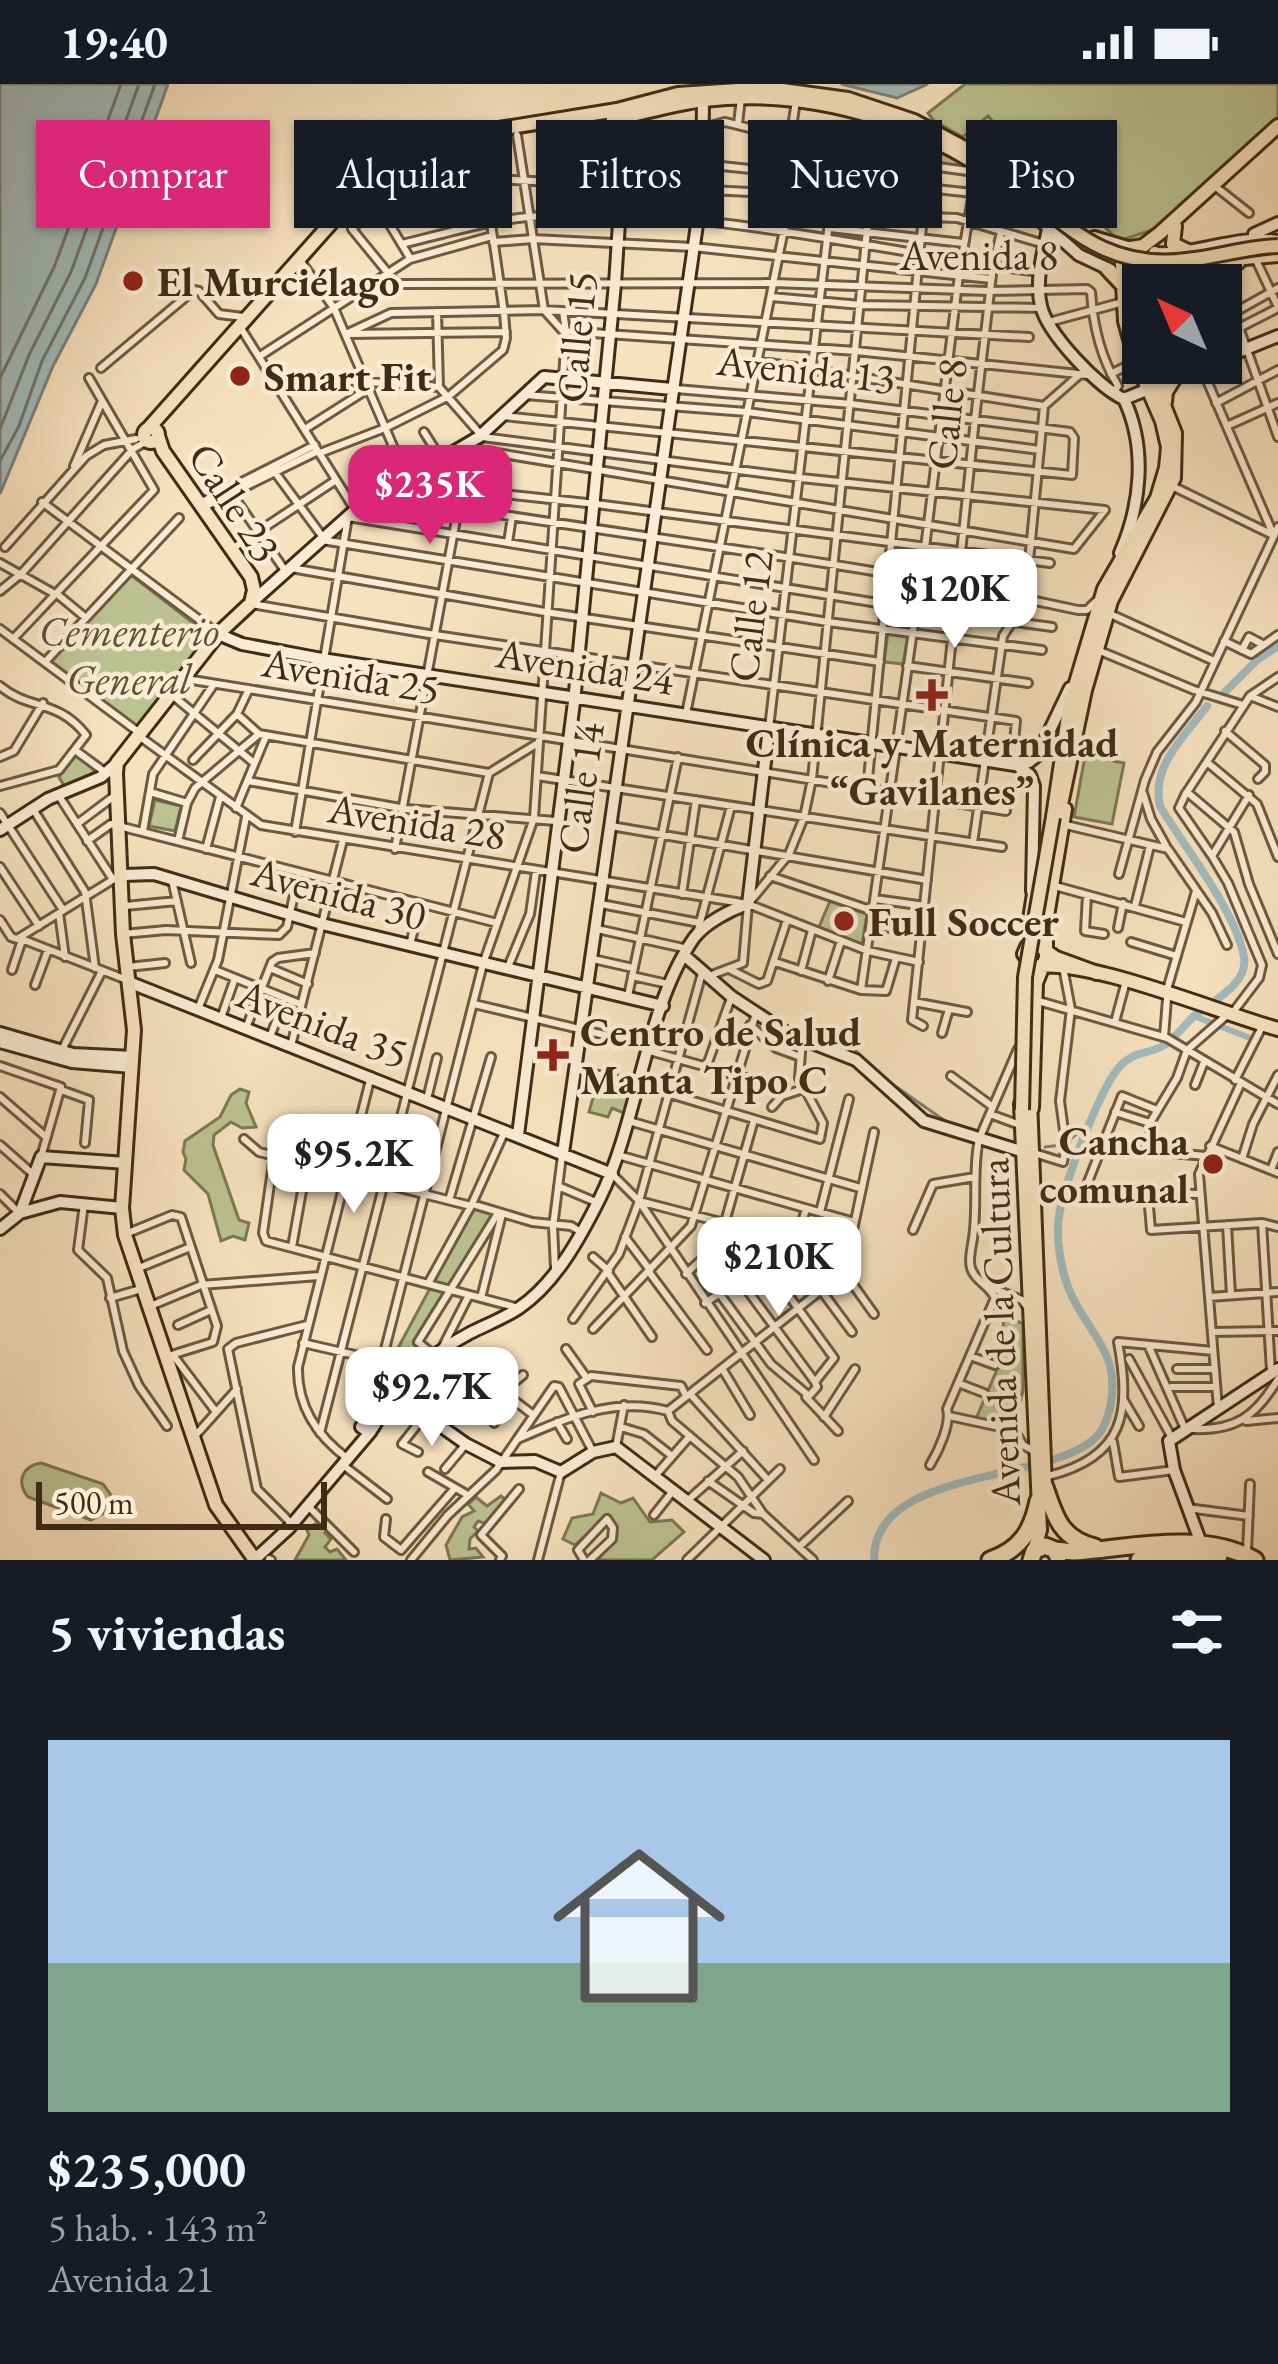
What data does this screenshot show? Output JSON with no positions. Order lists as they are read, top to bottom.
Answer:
{
  "streets": {
    "main road": ["Calle 23", "Avenida de la Cultura"],
    "street": [
      "Avenida 8",
      "Calle 15",
      "Avenida 13",
      "Calle 8",
      "Calle 12",
      "Avenida 24",
      "Avenida 25",
      "Calle 14",
      "Avenida 28",
      "Avenida 30",
      "Avenida 35"
    ]
  },
  "crossings": [
    ["Avenida 8", "Calle 15"],
    ["Avenida 8", "Calle 8"],
    ["Avenida 8", "Calle 12"],
    ["Avenida 8", "Calle 14"],
    ["Calle 15", "Avenida 13"],
    ["Calle 15", "Avenida 24"],
    ["Calle 15", "Avenida 25"],
    ["Calle 15", "Avenida 28"],
    ["Calle 15", "Avenida 30"],
    ["Calle 15", "Avenida 35"],
    ["Avenida 13", "Calle 8"],
    ["Avenida 13", "Calle 12"],
    ["Avenida 13", "Calle 14"],
    ["Calle 8", "Avenida 24"],
    ["Calle 8", "Avenida 25"],
    ["Calle 8", "Avenida 28"],
    ["Calle 12", "Avenida 24"],
    ["Calle 12", "Avenida 25"],
    ["Calle 12", "Avenida 28"],
    ["Avenida 24", "Calle 14"],
    ["Avenida 25", "Calle 14"],
    ["Calle 14", "Avenida 28"],
    ["Calle 14", "Avenida 30"],
    ["Calle 14", "Avenida 35"]
  ],
  "parks": ["Cementerio General"],
  "places": {
    "other": [
      "El Murciélago",
      "Smart Fit",
      "Full Soccer",
      "Cancha comunal"
    ],
    "health": ["Clínica y Maternidad “Gavilanes”", "Centro de Salud Manta Tipo C"]
  },
  "scale_bar": "500 m",
  "north": "top left",
  "page": {
    "status": "19:40",
    "chip": [
      "Comprar",
      "Alquilar",
      "Filtros",
      "Nuevo",
      "Piso"
    ],
    "price": [
      "$235K",
      "$120K",
      "$95.2K",
      "$210K",
      "$92.7K"
    ],
    "scale": "500 m",
    "heading": "5 viviendas",
    "list": [
      {
        "name": "$235,000",
        "note": "5 hab. · 143 m² · Avenida 21"
      }
    ]
  }
}
